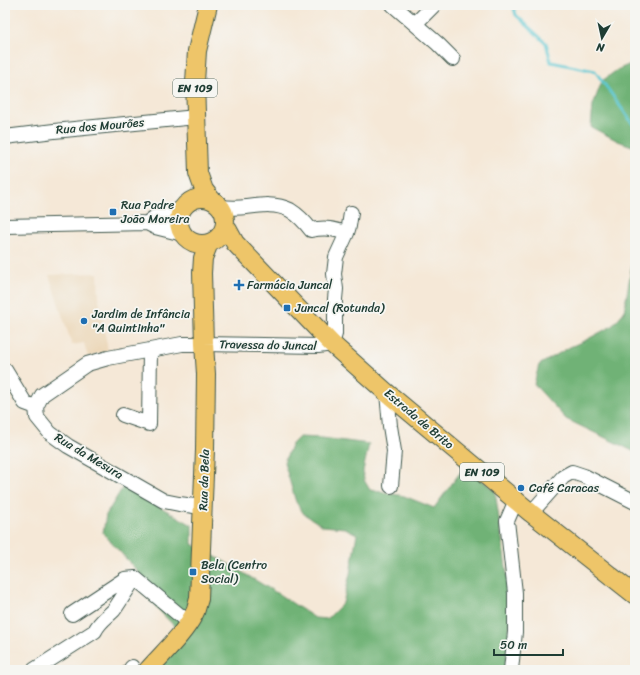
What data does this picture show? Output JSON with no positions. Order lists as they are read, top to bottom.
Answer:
{
  "streets": {
    "main road": ["EN 109", "Estrada de Brito", "Rua da Bela"],
    "street": ["Rua dos Mourões", "Travessa do Juncal", "Rua da Mesura"]
  },
  "crossings": [
    ["EN 109", "Rua dos Mourões"],
    ["EN 109", "Estrada de Brito"],
    ["EN 109", "Rua da Bela"],
    ["Travessa do Juncal", "Estrada de Brito"],
    ["Travessa do Juncal", "Rua da Mesura"],
    ["Travessa do Juncal", "Rua da Bela"],
    ["Estrada de Brito", "Rua da Bela"],
    ["Rua da Mesura", "Rua da Bela"]
  ],
  "places": {
    "transit": ["Rua Padre João Moreira", "Juncal (Rotunda)", "Bela (Centro Social)"],
    "health": ["Farmácia Juncal"],
    "other": ["Jardim de Infância \"A Quintinha\"", "Café Caracas"]
  },
  "scale_bar": "50 m",
  "north": "bottom"
}
